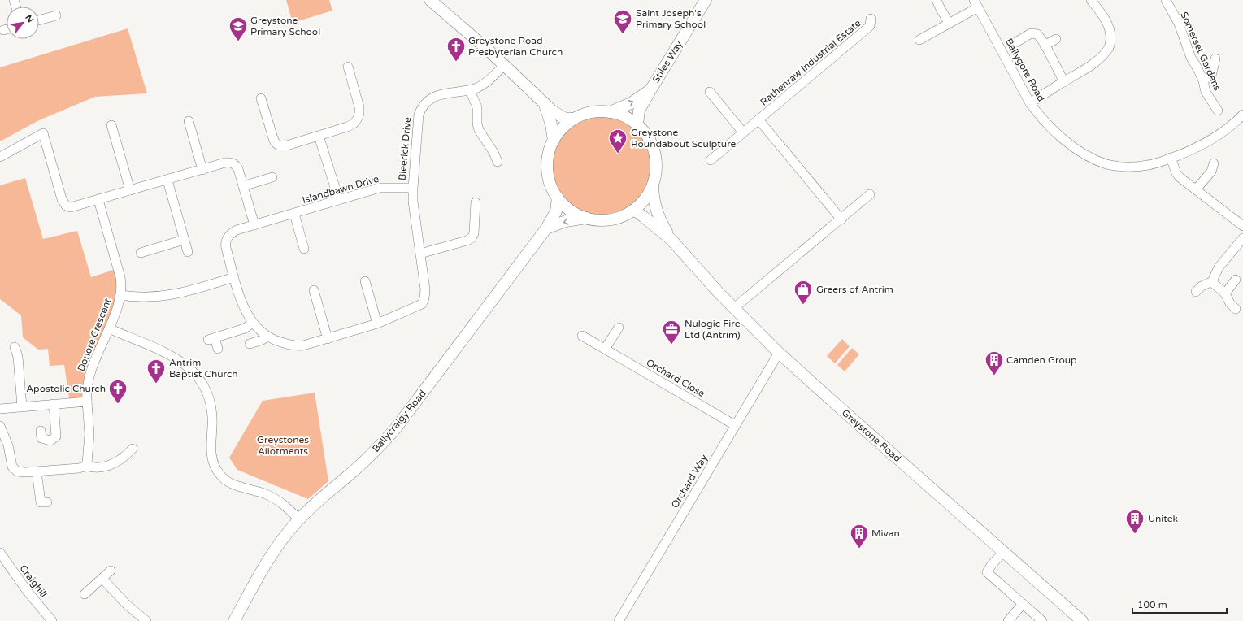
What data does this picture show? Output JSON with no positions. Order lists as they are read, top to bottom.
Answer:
{
  "streets": {
    "main road": ["Stiles Way", "Ballycraigy Road", "Greystone Road"],
    "street": [
      "Somerset Gardens",
      "Rathenraw Industrial Estate",
      "Ballygore Road",
      "Bleerick Drive",
      "Islandbawn Drive",
      "Donore Crescent",
      "Orchard Close",
      "Orchard Way",
      "Craighill"
    ]
  },
  "crossings": [
    ["Stiles Way", "Ballycraigy Road"],
    ["Stiles Way", "Greystone Road"],
    ["Bleerick Drive", "Islandbawn Drive"],
    ["Islandbawn Drive", "Donore Crescent"],
    ["Orchard Close", "Orchard Way"],
    ["Ballycraigy Road", "Greystone Road"],
    ["Greystone Road", "Orchard Way"]
  ],
  "parks": ["Greystones Allotments"],
  "places": {
    "school or university": ["Saint Joseph's Primary School", "Greystone Primary School"],
    "church": ["Greystone Road Presbyterian Church", "Antrim Baptist Church", "Apostolic Church"],
    "place": ["Greystone Roundabout Sculpture"],
    "shop": ["Greers of Antrim"],
    "office": ["Nulogic Fire Ltd (Antrim)"],
    "building": ["Camden Group", "Unitek", "Mivan"]
  },
  "scale_bar": "100 m",
  "north": "top right"
}
